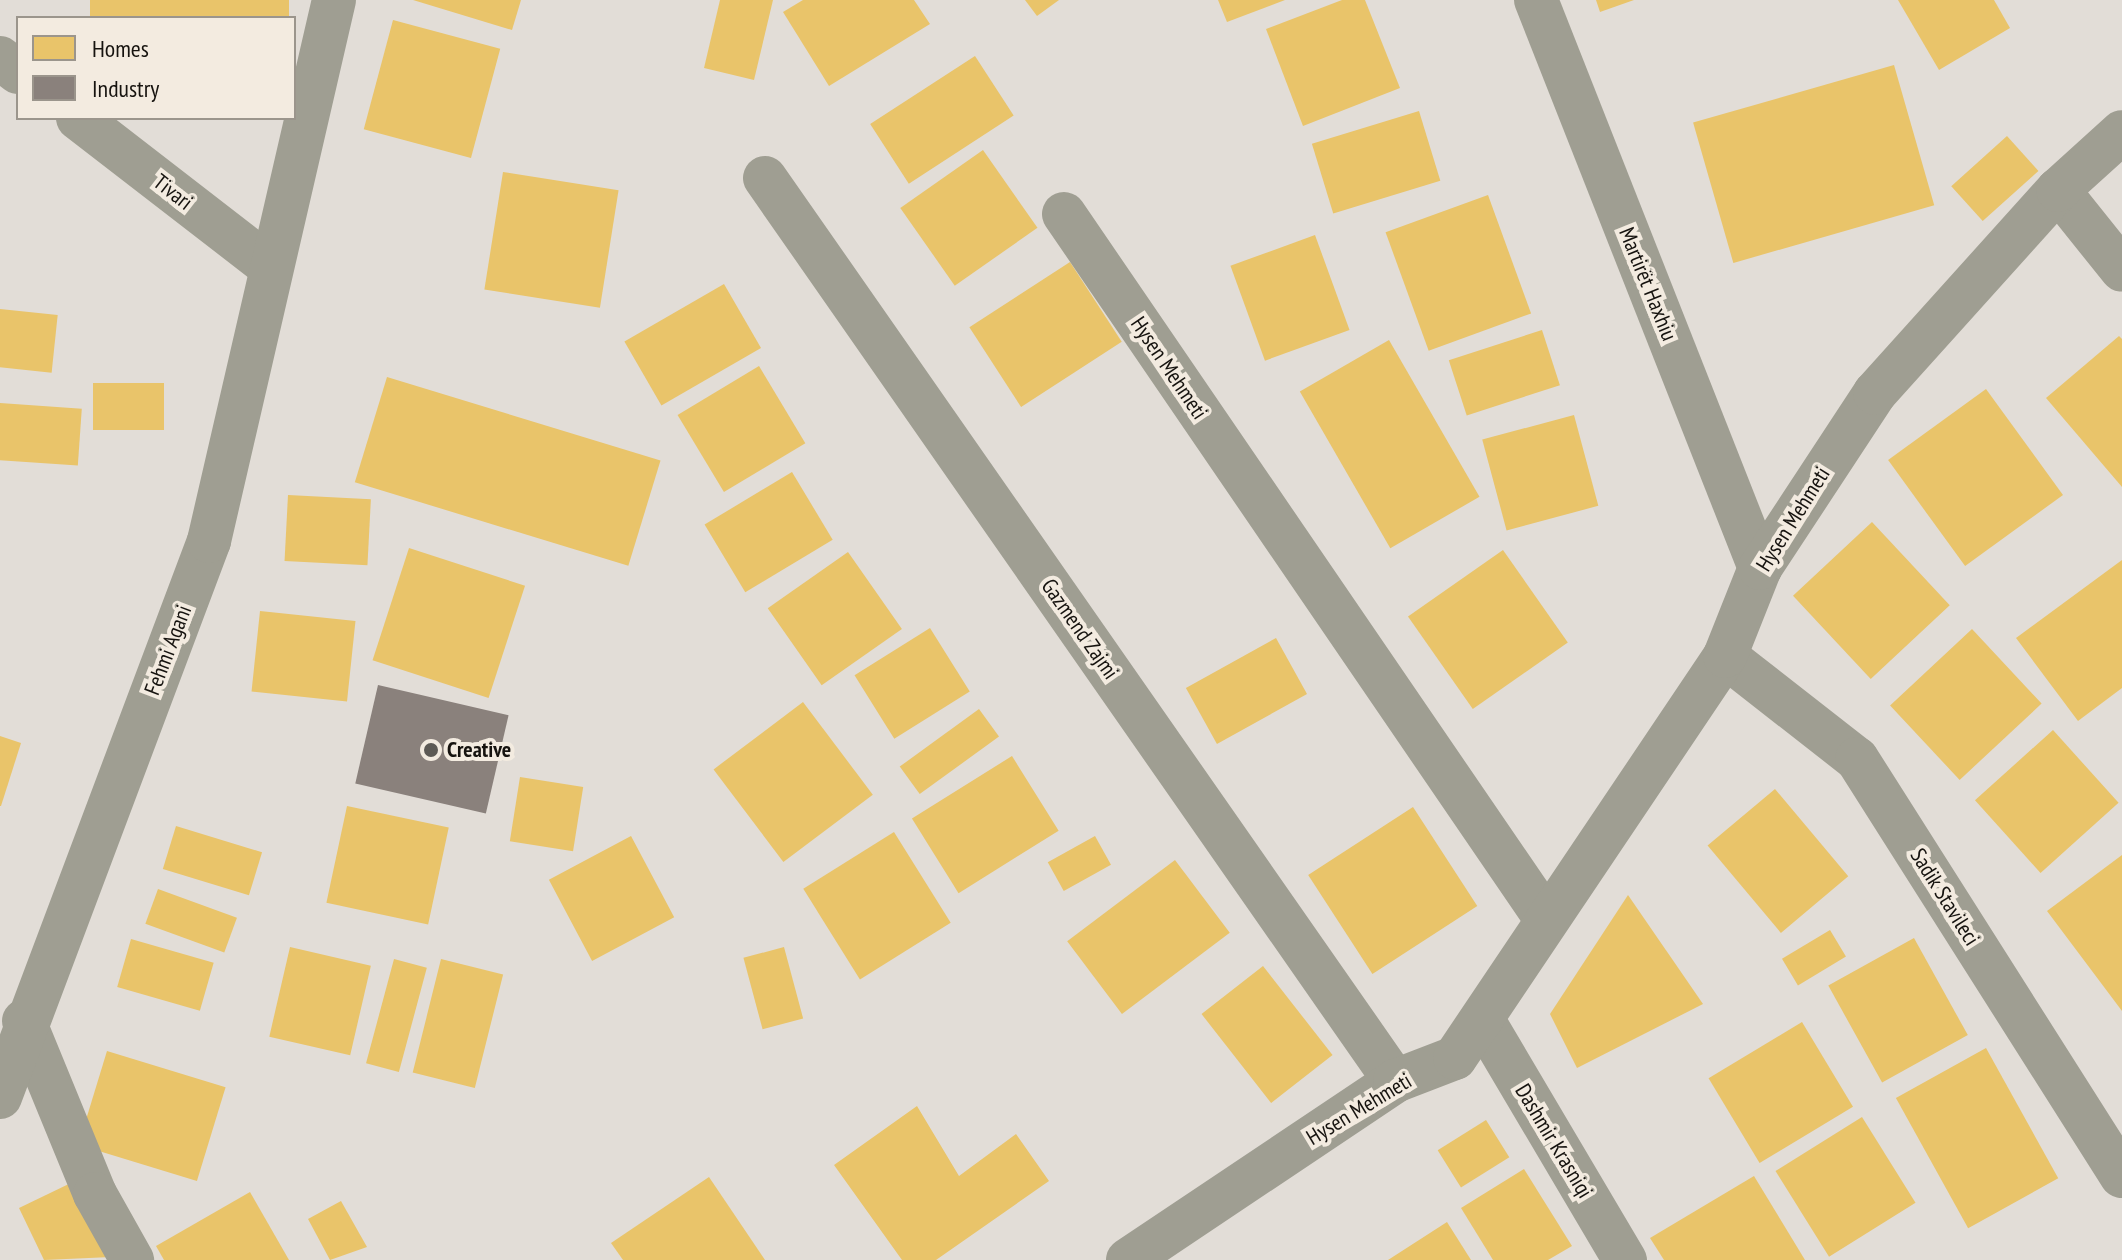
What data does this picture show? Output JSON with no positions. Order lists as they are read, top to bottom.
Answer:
{
  "streets": {
    "street": [
      "Tivari",
      "Martirët Haxhiu",
      "Hysen Mehmeti",
      "Gazmend Zajmi",
      "Fehmi Agani",
      "Sadik Stavileci",
      "Dashmir Krasniqi"
    ]
  },
  "crossings": [
    ["Tivari", "Fehmi Agani"],
    ["Martirët Haxhiu", "Hysen Mehmeti"],
    ["Hysen Mehmeti", "Gazmend Zajmi"],
    ["Hysen Mehmeti", "Sadik Stavileci"],
    ["Hysen Mehmeti", "Dashmir Krasniqi"]
  ],
  "places": ["Creative"],
  "legend": ["Homes", "Industry"]
}
